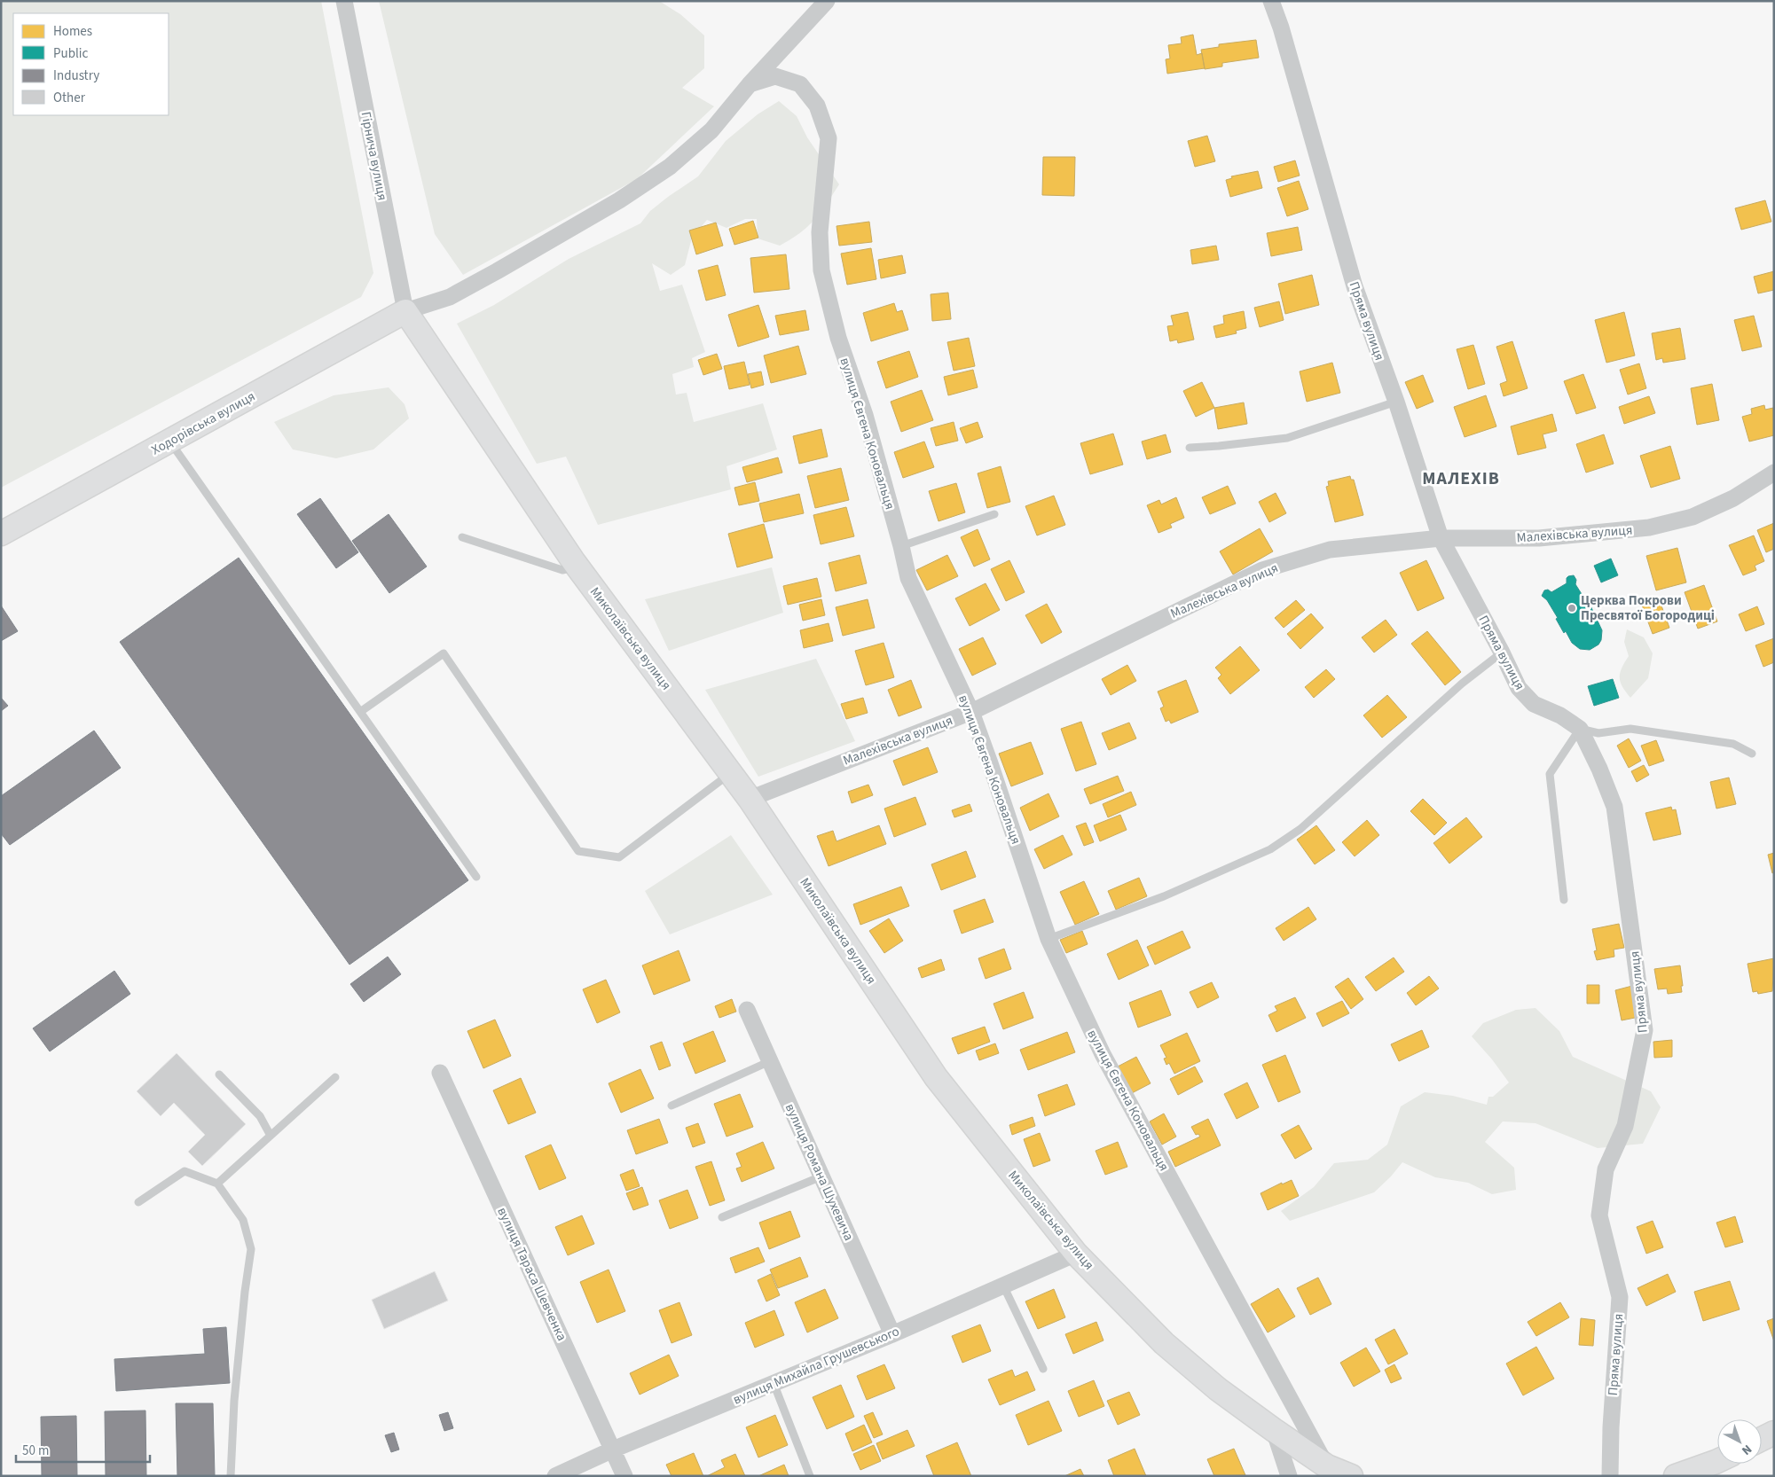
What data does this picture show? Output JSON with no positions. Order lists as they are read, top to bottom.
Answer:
{
  "streets": {
    "main road": ["Ходорівська вулиця", "Миколаївська вулиця"],
    "street": [
      "Гірнича вулиця",
      "Пряма вулиця",
      "вулиця Євгена Коновальця",
      "Малехівська вулиця",
      "вулиця Романа Шухевича",
      "вулиця Тараса Шевченка",
      "вулиця Михайла Грушевського"
    ]
  },
  "crossings": [
    ["Гірнича вулиця", "Ходорівська вулиця"],
    ["Гірнича вулиця", "Миколаївська вулиця"],
    ["Пряма вулиця", "Малехівська вулиця"],
    ["Ходорівська вулиця", "Миколаївська вулиця"],
    ["вулиця Євгена Коновальця", "Малехівська вулиця"],
    ["вулиця Євгена Коновальця", "Миколаївська вулиця"],
    ["Малехівська вулиця", "Миколаївська вулиця"],
    ["Миколаївська вулиця", "вулиця Михайла Грушевського"],
    ["вулиця Романа Шухевича", "вулиця Михайла Грушевського"],
    ["вулиця Тараса Шевченка", "вулиця Михайла Грушевського"]
  ],
  "districts": ["МАЛЕХІВ"],
  "places": ["Церква Покрови Пресвятої Богородиці"],
  "legend": [
    "Homes",
    "Public",
    "Industry",
    "Other"
  ],
  "scale_bar": "50 m",
  "north": "bottom right"
}
